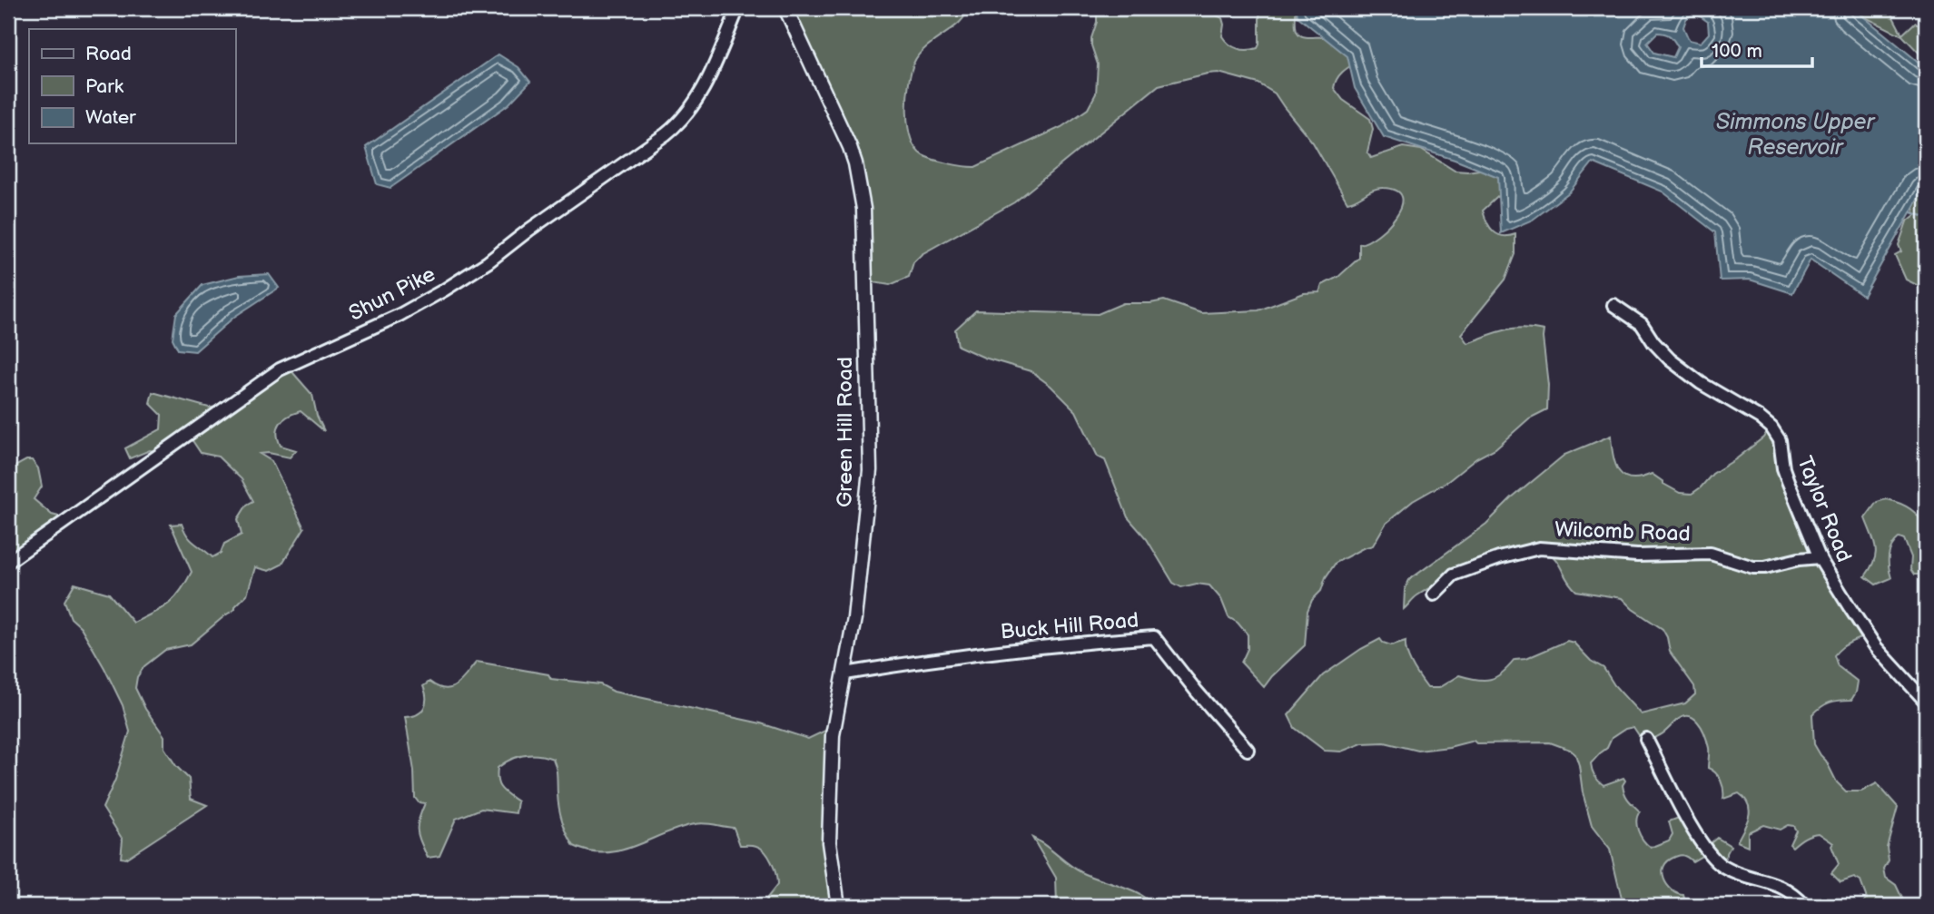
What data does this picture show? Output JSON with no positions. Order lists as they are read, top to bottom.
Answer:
{
  "streets": {
    "main road": ["Green Hill Road"],
    "street": [
      "Shun Pike",
      "Taylor Road",
      "Wilcomb Road",
      "Buck Hill Road"
    ]
  },
  "crossings": [
    ["Green Hill Road", "Buck Hill Road"],
    ["Taylor Road", "Wilcomb Road"]
  ],
  "water": ["Simmons Upper Reservoir"],
  "legend": ["Road", "Park", "Water"],
  "scale_bar": "100 m"
}
